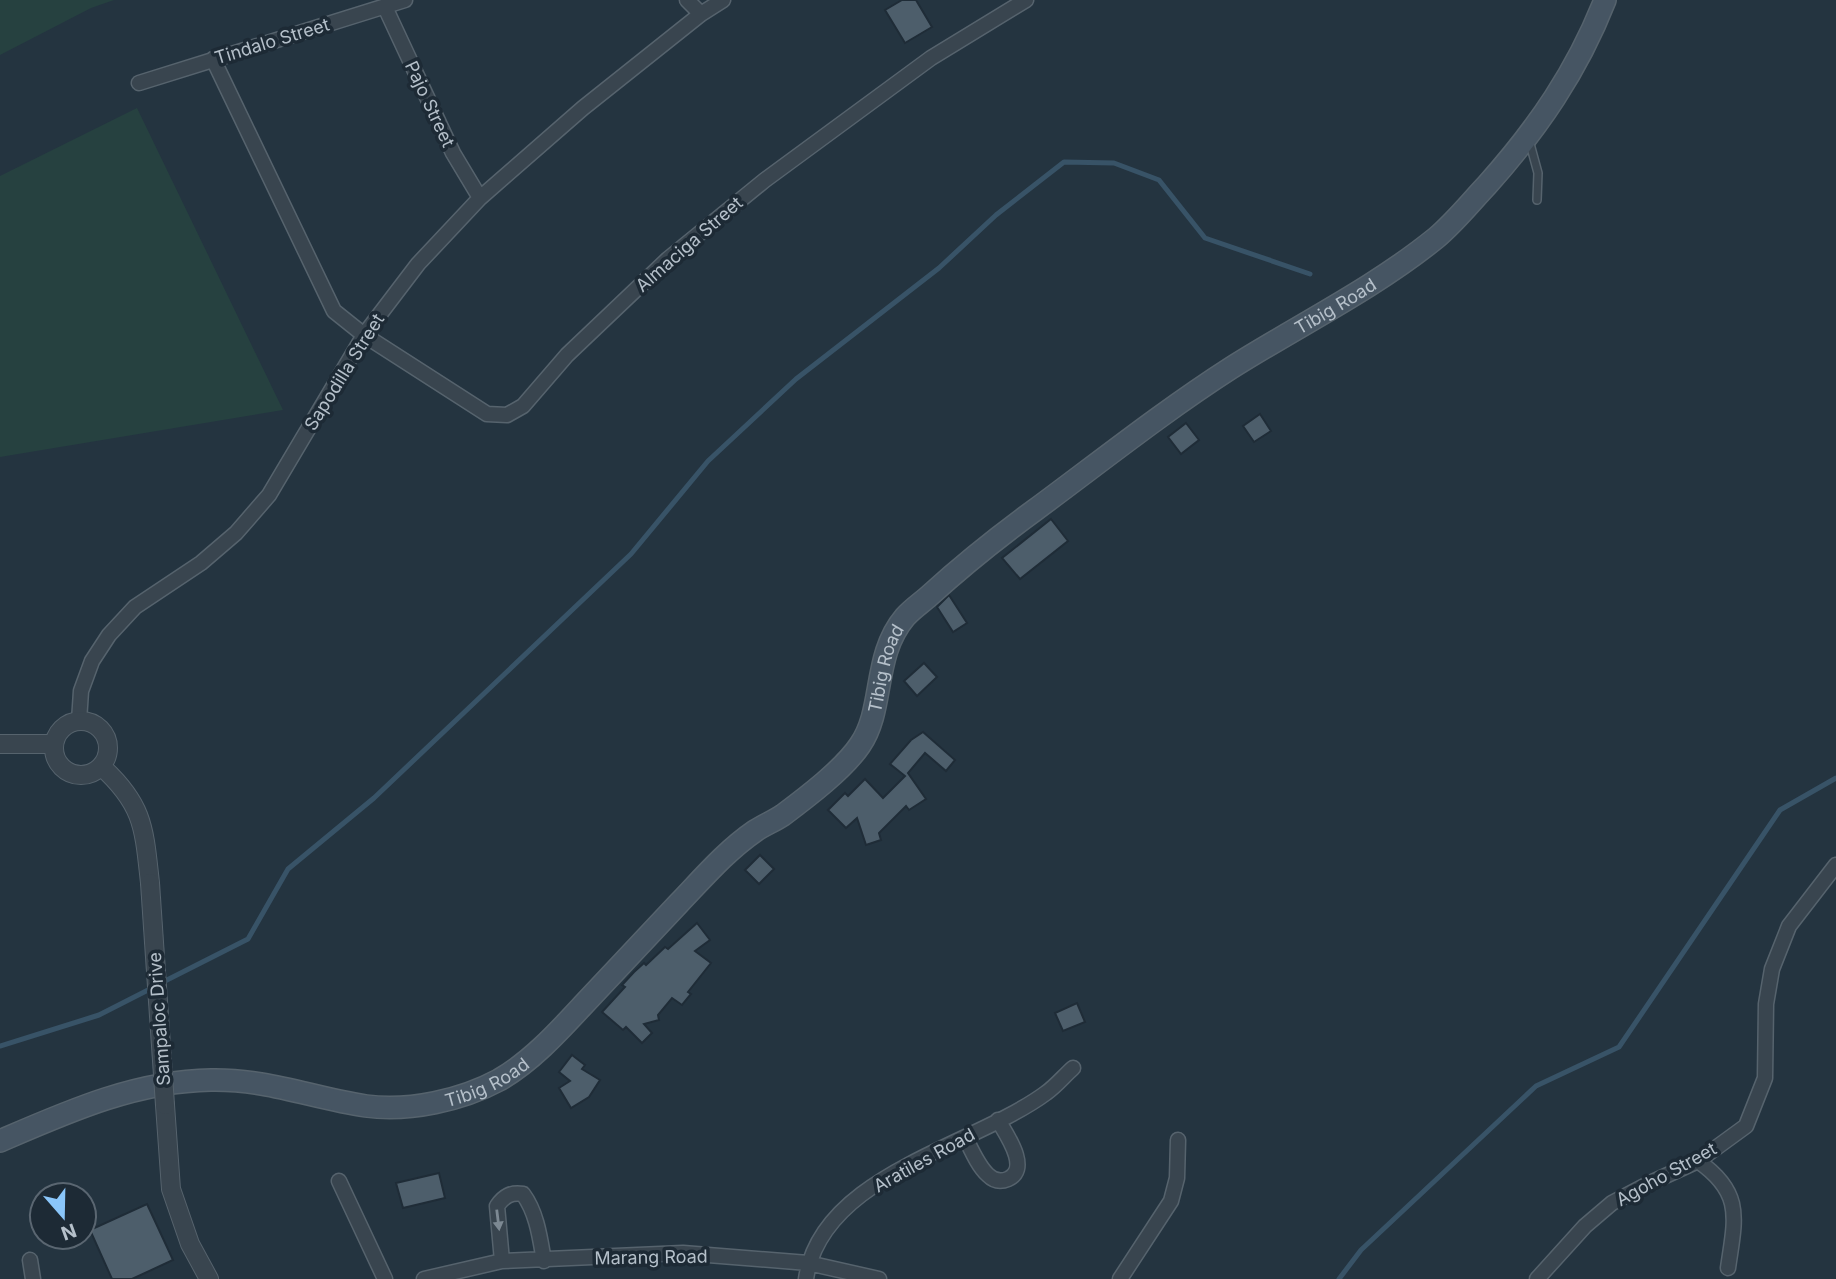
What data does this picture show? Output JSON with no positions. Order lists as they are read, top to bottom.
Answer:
{
  "streets": {
    "main road": ["Tibig Road"],
    "street": [
      "Tindalo Street",
      "Pajo Street",
      "Almaciga Street",
      "Sapodilla Street",
      "Sampaloc Drive",
      "Aratiles Road",
      "Agoho Street",
      "Marang Road"
    ]
  },
  "crossings": [
    ["Tindalo Street", "Pajo Street"],
    ["Tindalo Street", "Almaciga Street"],
    ["Pajo Street", "Sapodilla Street"],
    ["Almaciga Street", "Sapodilla Street"],
    ["Sapodilla Street", "Sampaloc Drive"],
    ["Aratiles Road", "Marang Road"]
  ],
  "north": "bottom"
}
